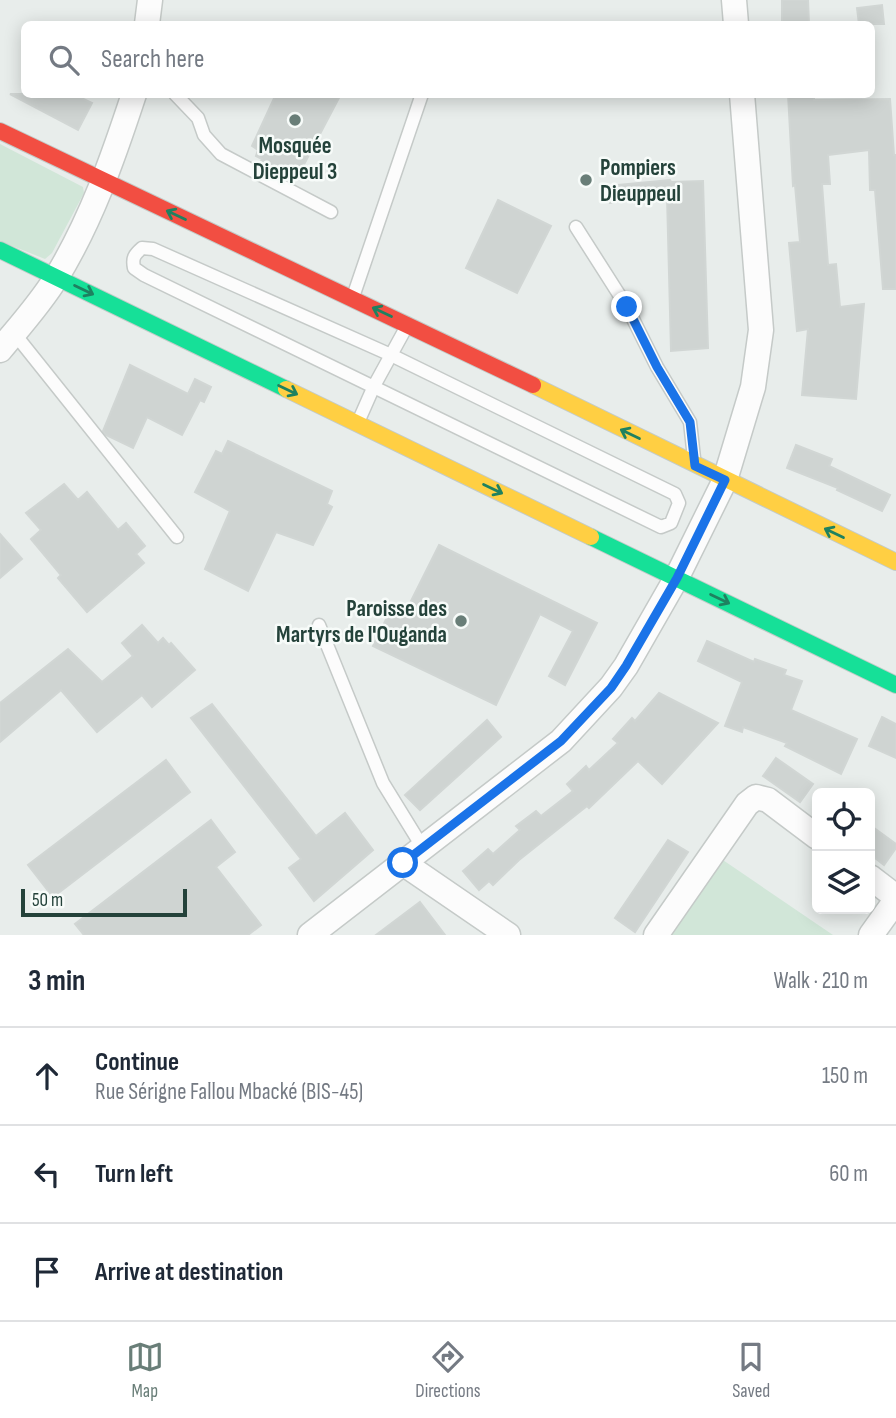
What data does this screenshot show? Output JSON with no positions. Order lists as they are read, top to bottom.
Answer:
{
  "places": ["Mosquée Dieppeul 3", "Pompiers Dieuppeul", "Paroisse des Martyrs de l'Ouganda"],
  "scale_bar": "50 m",
  "page": {
    "search": "Search here",
    "scale": "50 m",
    "heading": ["3 min", "Walk · 210 m"],
    "list": [
      ["Continue", "Rue Sérigne Fallou Mbacké (BIS-45)", "150 m"],
      ["Turn left", "60 m"],
      "Arrive at destination"
    ],
    "nav": ["Map", "Directions", "Saved"]
  }
}
